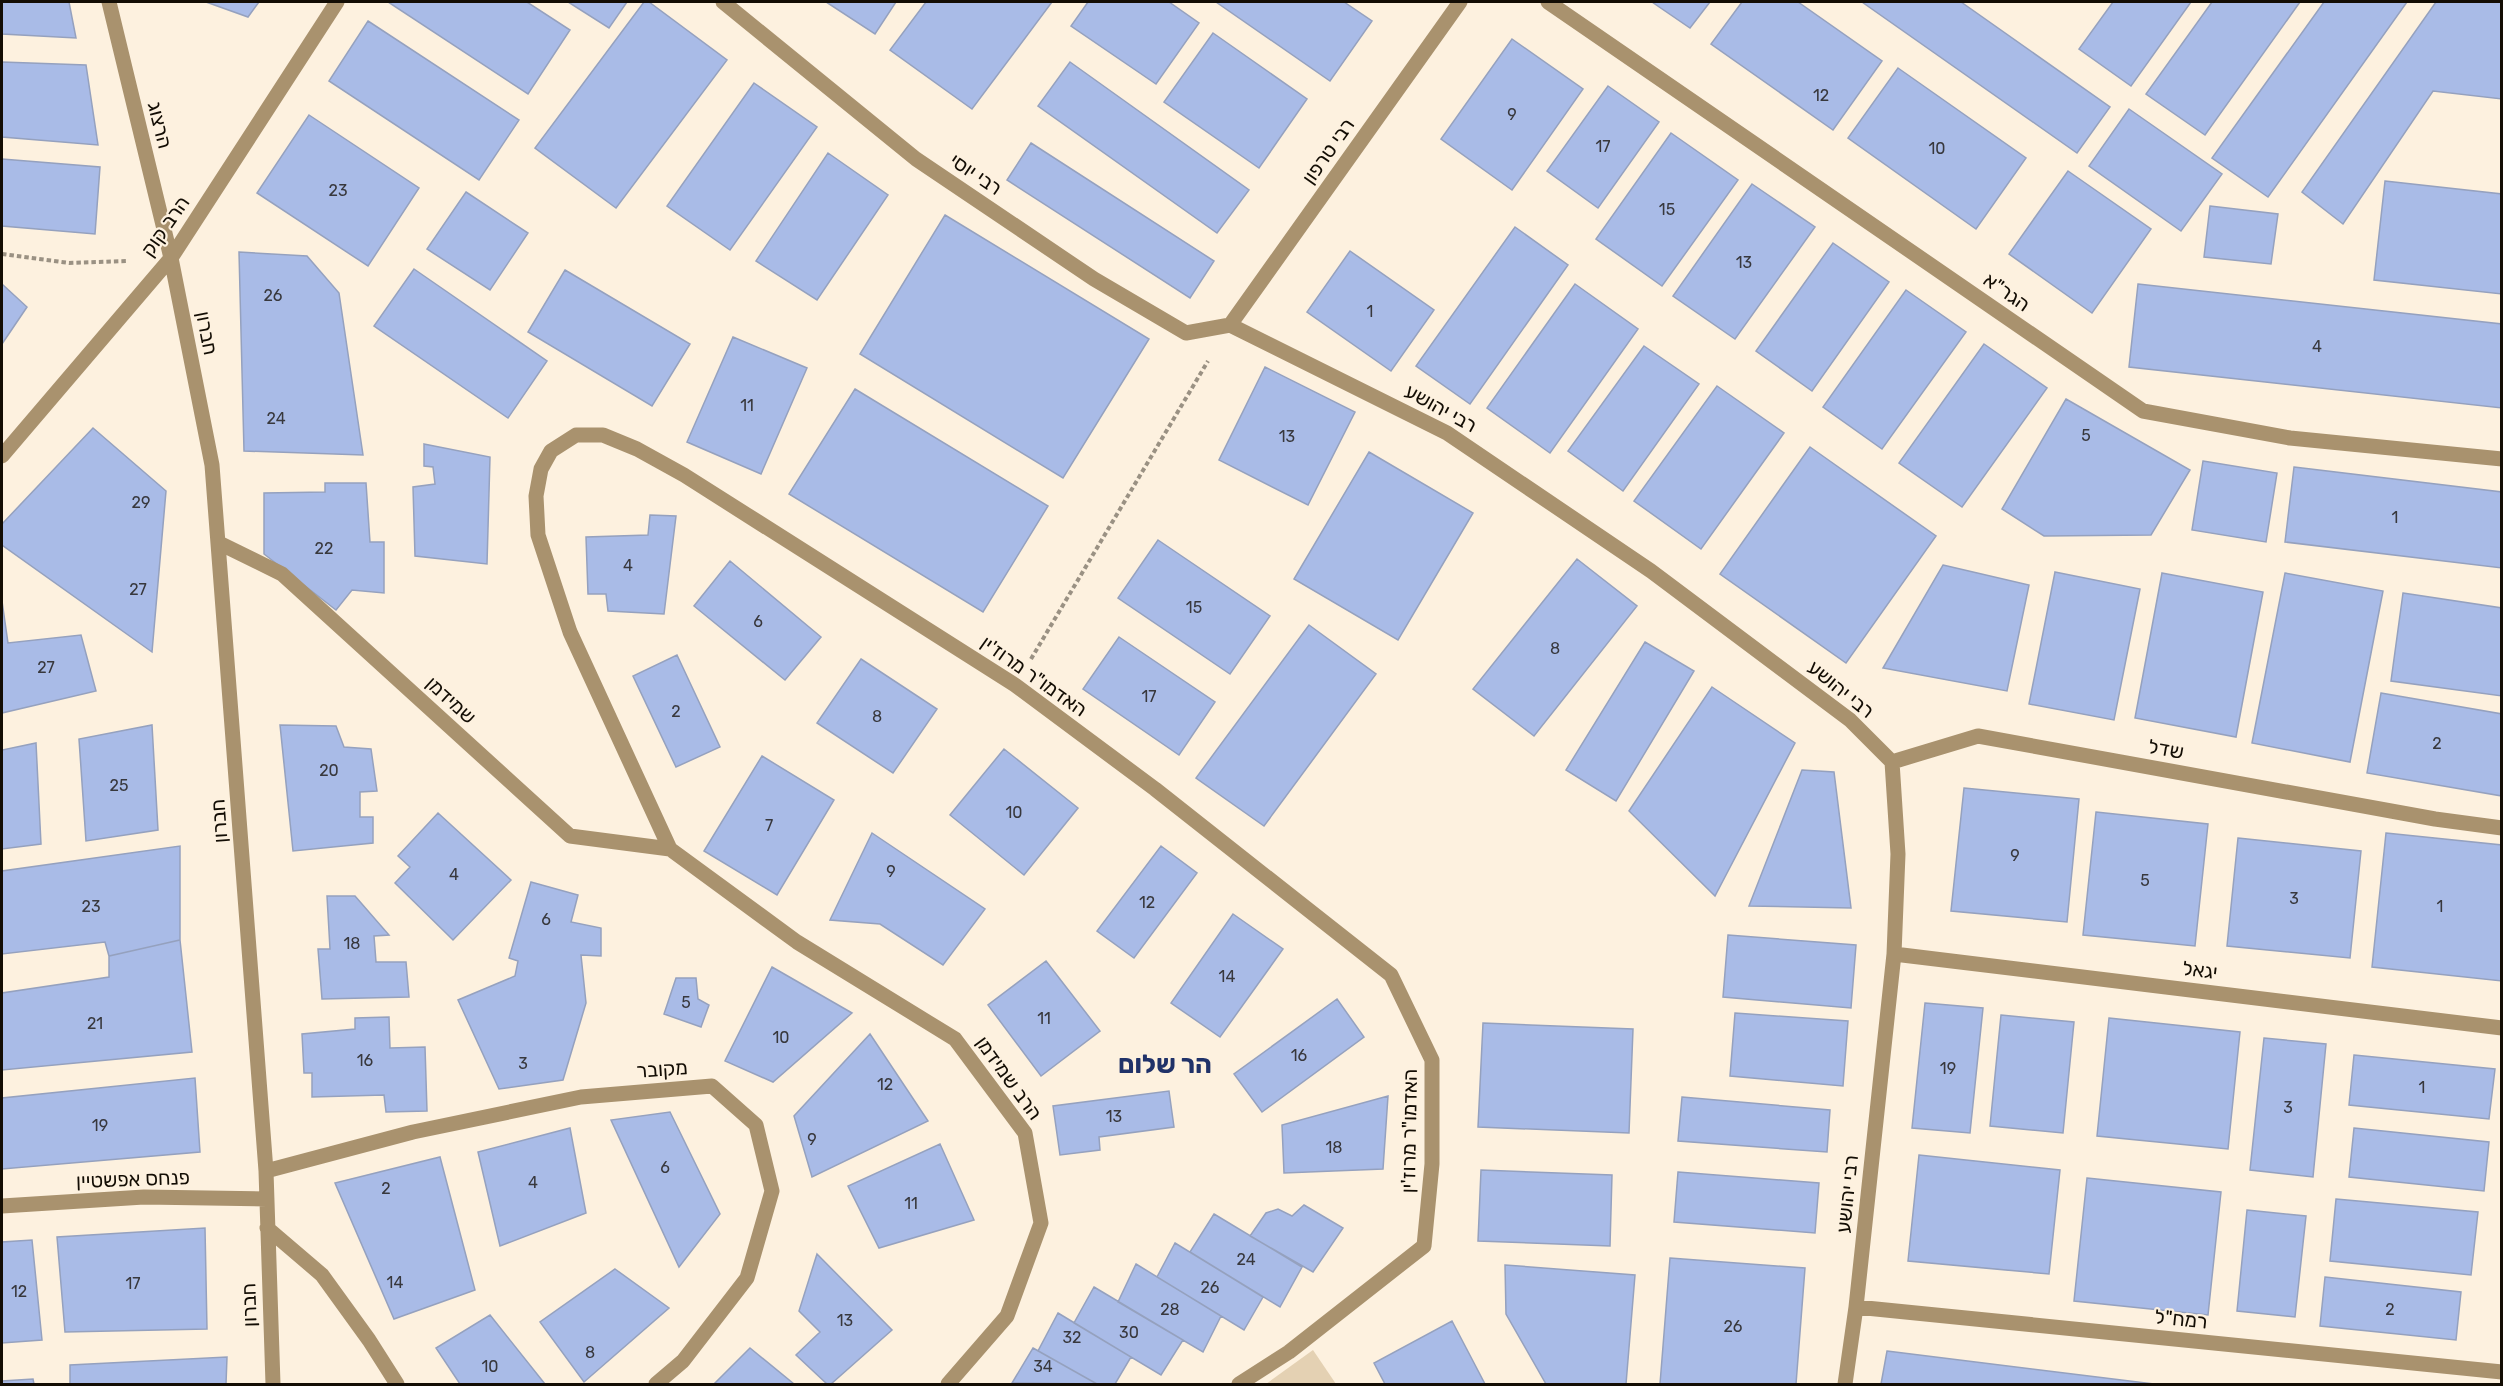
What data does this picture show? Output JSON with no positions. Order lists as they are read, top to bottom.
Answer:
{
  "streets": {
    "street": [
      "הרצוג",
      "רבי טרפון",
      "רבי יוסי",
      "הרב קוק",
      "הגר\"א",
      "חברון",
      "רבי יהושע",
      "האדמו\"ר מרוז'ין",
      "שמידמן",
      "שדל",
      "יגאל",
      "מקובר",
      "הרב שמידמן",
      "פנחס אפשטיין",
      "רמח\"ל"
    ]
  },
  "crossings": [
    ["הרצוג", "הרב קוק"],
    ["הרצוג", "חברון"],
    ["רבי טרפון", "רבי יוסי"],
    ["רבי טרפון", "רבי יהושע"],
    ["רבי יוסי", "רבי יהושע"],
    ["הרב קוק", "חברון"],
    ["חברון", "שמידמן"],
    ["חברון", "מקובר"],
    ["חברון", "פנחס אפשטיין"],
    ["רבי יהושע", "שדל"],
    ["רבי יהושע", "יגאל"],
    ["רבי יהושע", "רמח\"ל"],
    ["האדמו\"ר מרוז'ין", "שמידמן"],
    ["האדמו\"ר מרוז'ין", "הרב שמידמן"],
    ["שמידמן", "הרב שמידמן"]
  ],
  "districts": ["הר שלום"],
  "house_numbers": [
    "12",
    "9",
    "17",
    "10",
    "23",
    "15",
    "13",
    "26",
    "1",
    "4",
    "11",
    "24",
    "5",
    "13",
    "29",
    "1",
    "22",
    "4",
    "27",
    "15",
    "6",
    "8",
    "27",
    "17",
    "2",
    "8",
    "2",
    "20",
    "25",
    "10",
    "7",
    "9",
    "9",
    "4",
    "5",
    "3",
    "12",
    "23",
    "1",
    "6",
    "18",
    "14",
    "5",
    "11",
    "21",
    "10",
    "16",
    "16",
    "3",
    "19",
    "12",
    "1",
    "3",
    "13",
    "19",
    "9",
    "18",
    "6",
    "4",
    "2",
    "11",
    "24",
    "14",
    "17",
    "26",
    "12",
    "28",
    "2",
    "13",
    "26",
    "30",
    "32",
    "8",
    "10",
    "34"
  ]
}
